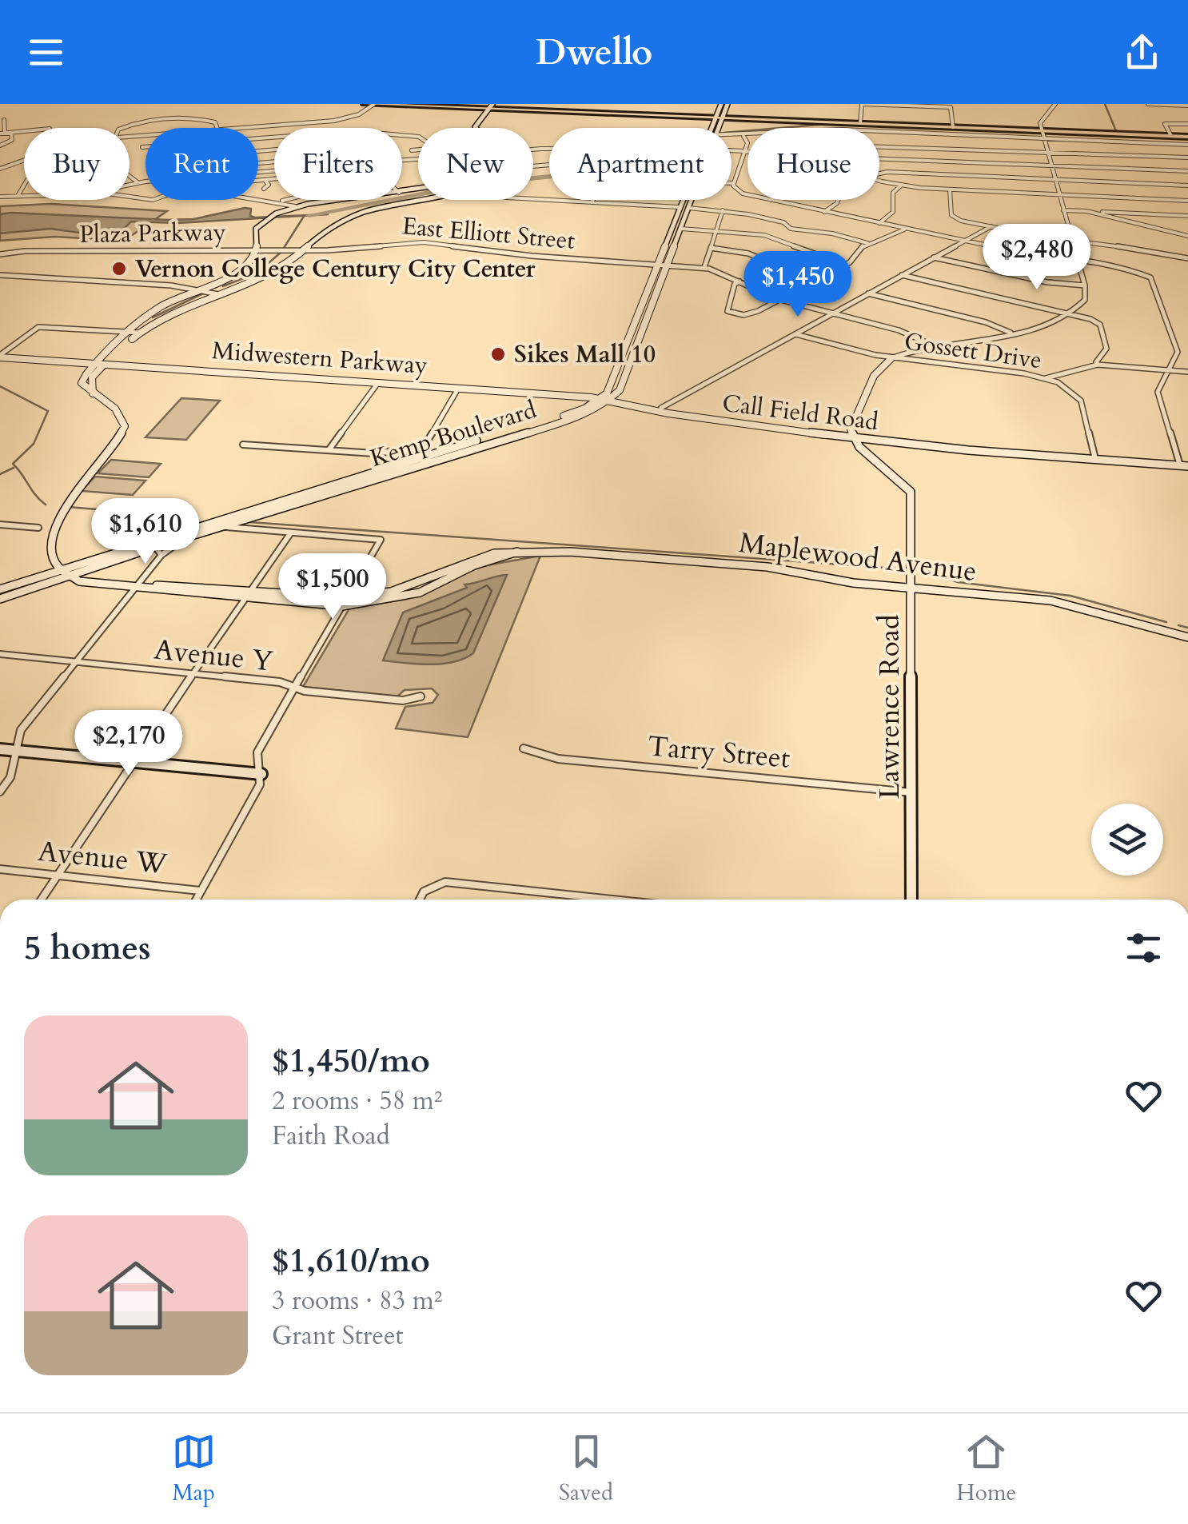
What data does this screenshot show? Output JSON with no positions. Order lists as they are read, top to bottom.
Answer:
{
  "streets": {
    "main road": [
      "Midwestern Parkway",
      "Call Field Road",
      "Kemp Boulevard",
      "Maplewood Avenue",
      "Lawrence Road"
    ],
    "street": [
      "Plaza Parkway",
      "East Elliott Street",
      "Gossett Drive",
      "Avenue Y",
      "Tarry Street",
      "Avenue W"
    ]
  },
  "crossings": [
    ["Plaza Parkway", "East Elliott Street"],
    ["Gossett Drive", "Call Field Road"],
    ["Midwestern Parkway", "Call Field Road"],
    ["Midwestern Parkway", "Kemp Boulevard"],
    ["Call Field Road", "Kemp Boulevard"],
    ["Call Field Road", "Lawrence Road"],
    ["Kemp Boulevard", "Maplewood Avenue"],
    ["Maplewood Avenue", "Lawrence Road"],
    ["Lawrence Road", "Tarry Street"]
  ],
  "places": ["Vernon College Century City Center", "Sikes Mall 10"],
  "page": {
    "header": "Dwello",
    "chip": [
      "Buy",
      "Rent",
      "Filters",
      "New",
      "Apartment",
      "House"
    ],
    "price": [
      "$2,480",
      "$1,450",
      "$1,610",
      "$1,500",
      "$2,170"
    ],
    "heading": "5 homes",
    "list": [
      {
        "name": "$1,450/mo",
        "note": "2 rooms · 58 m² · Faith Road"
      },
      {
        "name": "$1,610/mo",
        "note": "3 rooms · 83 m² · Grant Street"
      }
    ],
    "tabs": ["Map", "Saved", "Home"]
  }
}
